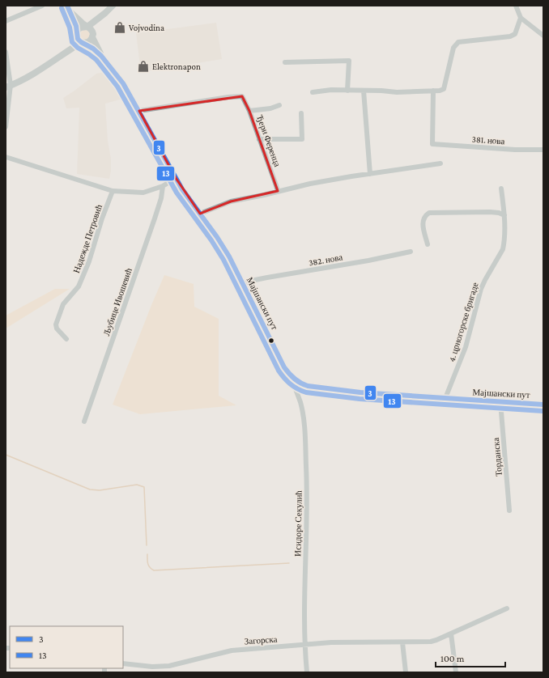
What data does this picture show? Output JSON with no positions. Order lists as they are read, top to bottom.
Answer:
{
  "streets": {
    "street": [
      "381. нова",
      "Ђери Ференца",
      "Надежде Петровић",
      "382. нова",
      "Љубице Ивошевић",
      "Мајшански пут",
      "4. црногорске бригаде",
      "Торданска",
      "Исидоре Секулић",
      "Загорска"
    ]
  },
  "crossings": [
    ["Ђери Ференца", "Мајшански пут"],
    ["382. нова", "Мајшански пут"],
    ["Мајшански пут", "4. црногорске бригаде"],
    ["Мајшански пут", "Торданска"],
    ["Мајшански пут", "Исидоре Секулић"],
    ["Исидоре Секулић", "Загорска"]
  ],
  "places": {
    "shop": ["Vojvodina", "Elektronapon"]
  },
  "lines": ["transit line 3", "transit line 13"],
  "legend": ["3", "13"],
  "scale_bar": "100 m"
}
